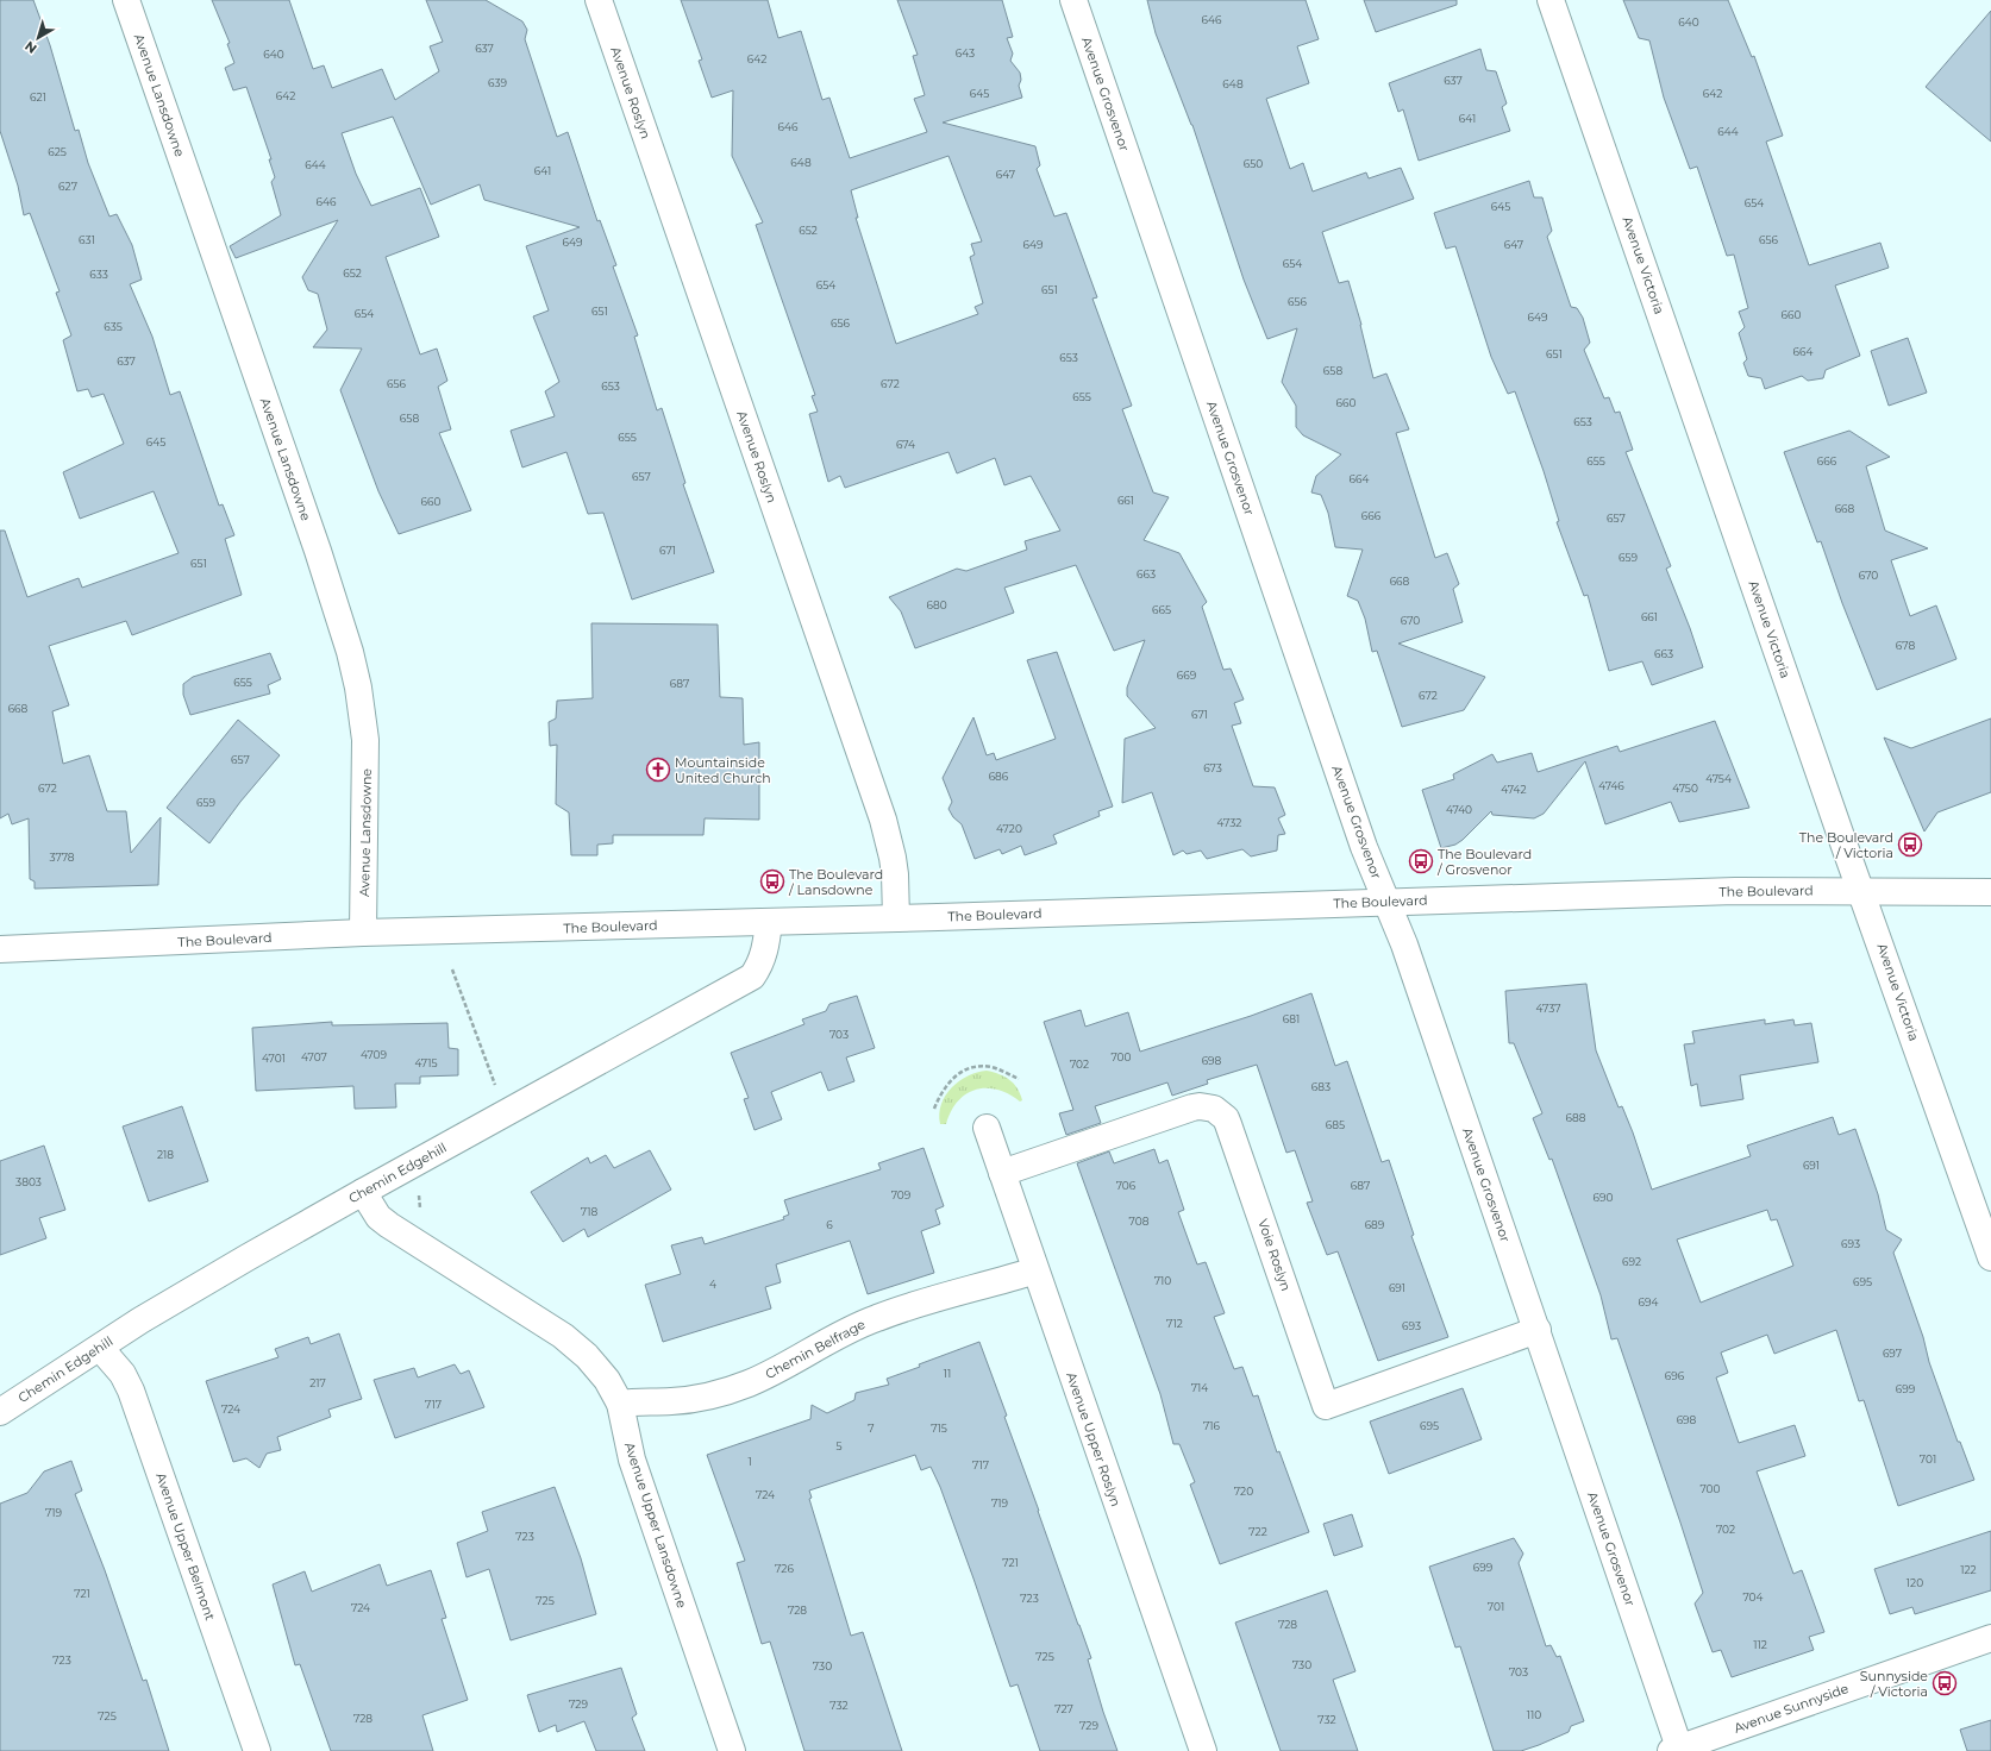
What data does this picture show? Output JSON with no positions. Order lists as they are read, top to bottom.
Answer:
{
  "streets": {
    "street": [
      "Avenue Roslyn",
      "Avenue Grosvenor",
      "Avenue Lansdowne",
      "Avenue Victoria",
      "The Boulevard",
      "Chemin Edgehill",
      "Voie Roslyn",
      "Chemin Belfrage",
      "Avenue Upper Roslyn",
      "Avenue Upper Lansdowne",
      "Avenue Upper Belmont",
      "Avenue Sunnyside"
    ]
  },
  "crossings": [
    ["Avenue Roslyn", "The Boulevard"],
    ["Avenue Grosvenor", "The Boulevard"],
    ["Avenue Grosvenor", "Voie Roslyn"],
    ["Avenue Grosvenor", "Avenue Sunnyside"],
    ["Avenue Lansdowne", "The Boulevard"],
    ["Avenue Victoria", "The Boulevard"],
    ["The Boulevard", "Chemin Edgehill"],
    ["Chemin Edgehill", "Avenue Upper Lansdowne"],
    ["Chemin Edgehill", "Avenue Upper Belmont"],
    ["Voie Roslyn", "Avenue Upper Roslyn"],
    ["Chemin Belfrage", "Avenue Upper Roslyn"],
    ["Chemin Belfrage", "Avenue Upper Lansdowne"]
  ],
  "places": {
    "church": ["Mountainside United Church"],
    "bus stop": [
      "The Boulevard / Victoria",
      "The Boulevard / Grosvenor",
      "The Boulevard / Lansdowne",
      "Sunnyside / Victoria"
    ]
  },
  "house_numbers": [
    "646",
    "640",
    "637",
    "643",
    "640",
    "642",
    "637",
    "639",
    "648",
    "645",
    "642",
    "642",
    "621",
    "641",
    "646",
    "644",
    "625",
    "648",
    "650",
    "644",
    "641",
    "647",
    "627",
    "646",
    "654",
    "645",
    "652",
    "631",
    "656",
    "649",
    "649",
    "647",
    "654",
    "652",
    "633",
    "654",
    "651",
    "656",
    "651",
    "654",
    "660",
    "649",
    "656",
    "635",
    "664",
    "651",
    "653",
    "637",
    "658",
    "656",
    "672",
    "653",
    "655",
    "660",
    "658",
    "653",
    "655",
    "645",
    "674",
    "655",
    "666",
    "657",
    "664",
    "661",
    "660",
    "668",
    "666",
    "657",
    "671",
    "659",
    "651",
    "663",
    "670",
    "668",
    "680",
    "665",
    "661",
    "670",
    "678",
    "663",
    "669",
    "655",
    "687",
    "672",
    "668",
    "671",
    "657",
    "673",
    "686",
    "4754",
    "4746",
    "672",
    "4750",
    "4742",
    "659",
    "4740",
    "4732",
    "4720",
    "3778",
    "4737",
    "681",
    "703",
    "4709",
    "4707",
    "700",
    "4701",
    "698",
    "4715",
    "702",
    "683",
    "688",
    "685",
    "218",
    "691",
    "3803",
    "706",
    "687",
    "709",
    "690",
    "718",
    "708",
    "6",
    "689",
    "693",
    "692",
    "710",
    "695",
    "4",
    "691",
    "694",
    "712",
    "693",
    "697",
    "11",
    "696",
    "217",
    "714",
    "699",
    "717",
    "724",
    "698",
    "716",
    "695",
    "7",
    "715",
    "5",
    "701",
    "1",
    "717",
    "700",
    "720",
    "724",
    "719",
    "719",
    "702",
    "722",
    "723",
    "721",
    "699",
    "726",
    "122",
    "120",
    "721",
    "704",
    "723",
    "725",
    "701",
    "724",
    "728",
    "728",
    "112",
    "725",
    "723",
    "730",
    "730",
    "703",
    "729",
    "732",
    "727",
    "110",
    "725",
    "728",
    "732",
    "729"
  ],
  "north": "bottom left"
}
